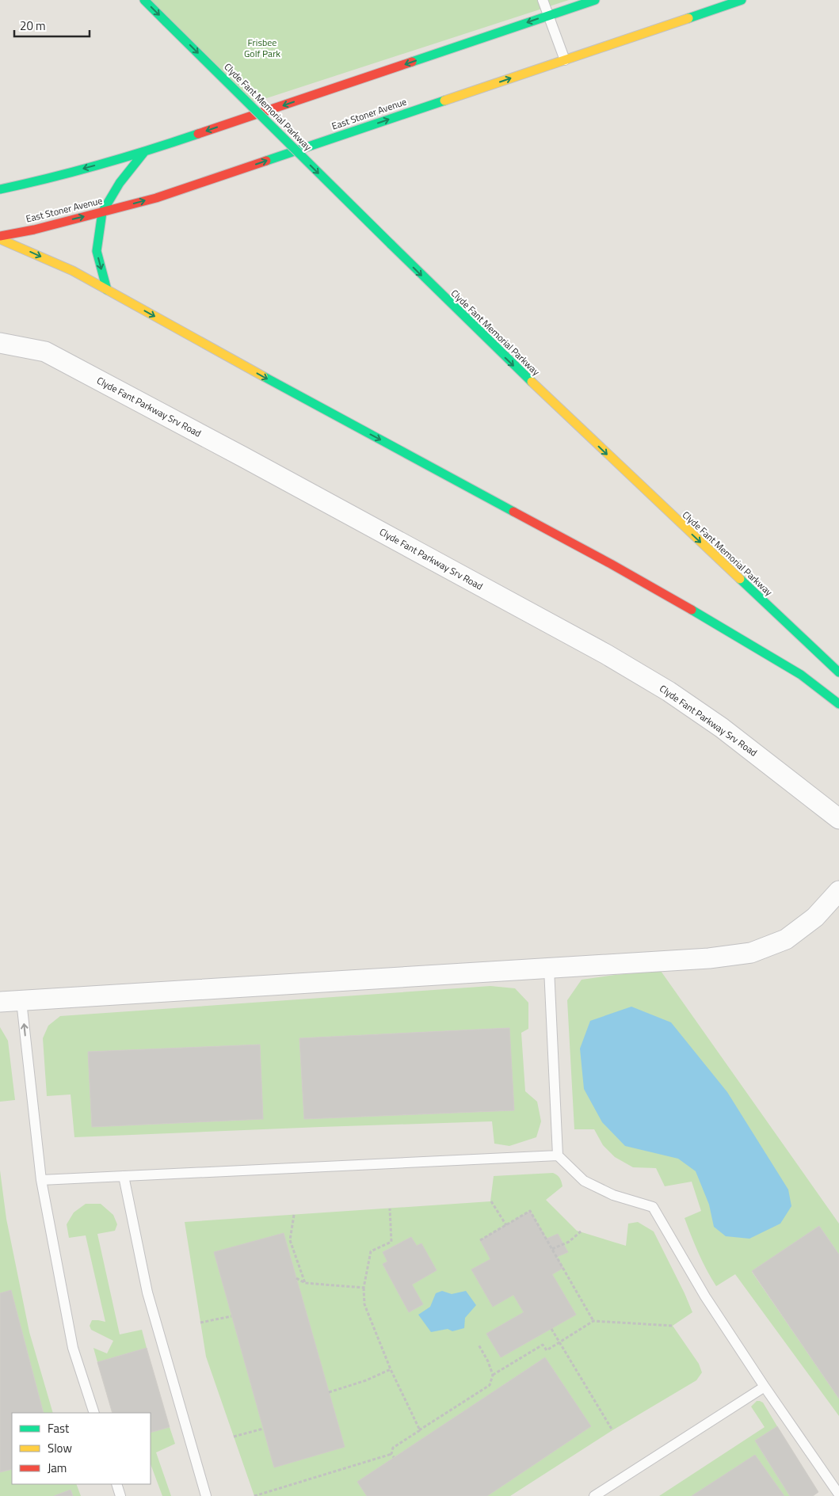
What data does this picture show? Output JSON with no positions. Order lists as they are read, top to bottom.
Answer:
{
  "streets": {
    "main road": ["Clyde Fant Memorial Parkway", "East Stoner Avenue"],
    "street": ["Clyde Fant Parkway Srv Road"]
  },
  "one_way": ["Clyde Fant Memorial Parkway"],
  "parks": ["Frisbee Golf Park"],
  "legend": ["Fast", "Slow", "Jam"],
  "scale_bar": "20 m"
}
